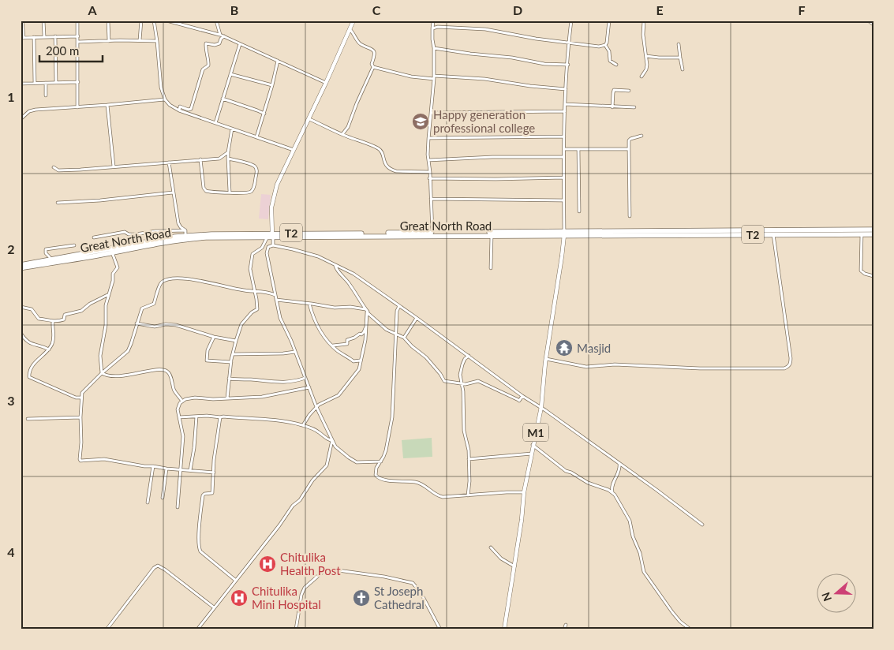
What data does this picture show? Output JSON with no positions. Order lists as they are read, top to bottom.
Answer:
{
  "streets": {
    "highway": ["Great North Road", "T2"],
    "main road": ["M1"]
  },
  "crossings": [
    ["Great North Road", "M1"]
  ],
  "places": {
    "school or university": ["Happy generation professional college"],
    "temple": ["Masjid"],
    "hospital": ["Chitulika Health Post", "Chitulika Mini Hospital"],
    "church": ["St Joseph Cathedral"]
  },
  "scale_bar": "200 m",
  "north": "left",
  "grid": {
    "columns": [
      "A",
      "B",
      "C",
      "D",
      "E",
      "F"
    ],
    "rows": [
      "1",
      "2",
      "3",
      "4"
    ]
  }
}
